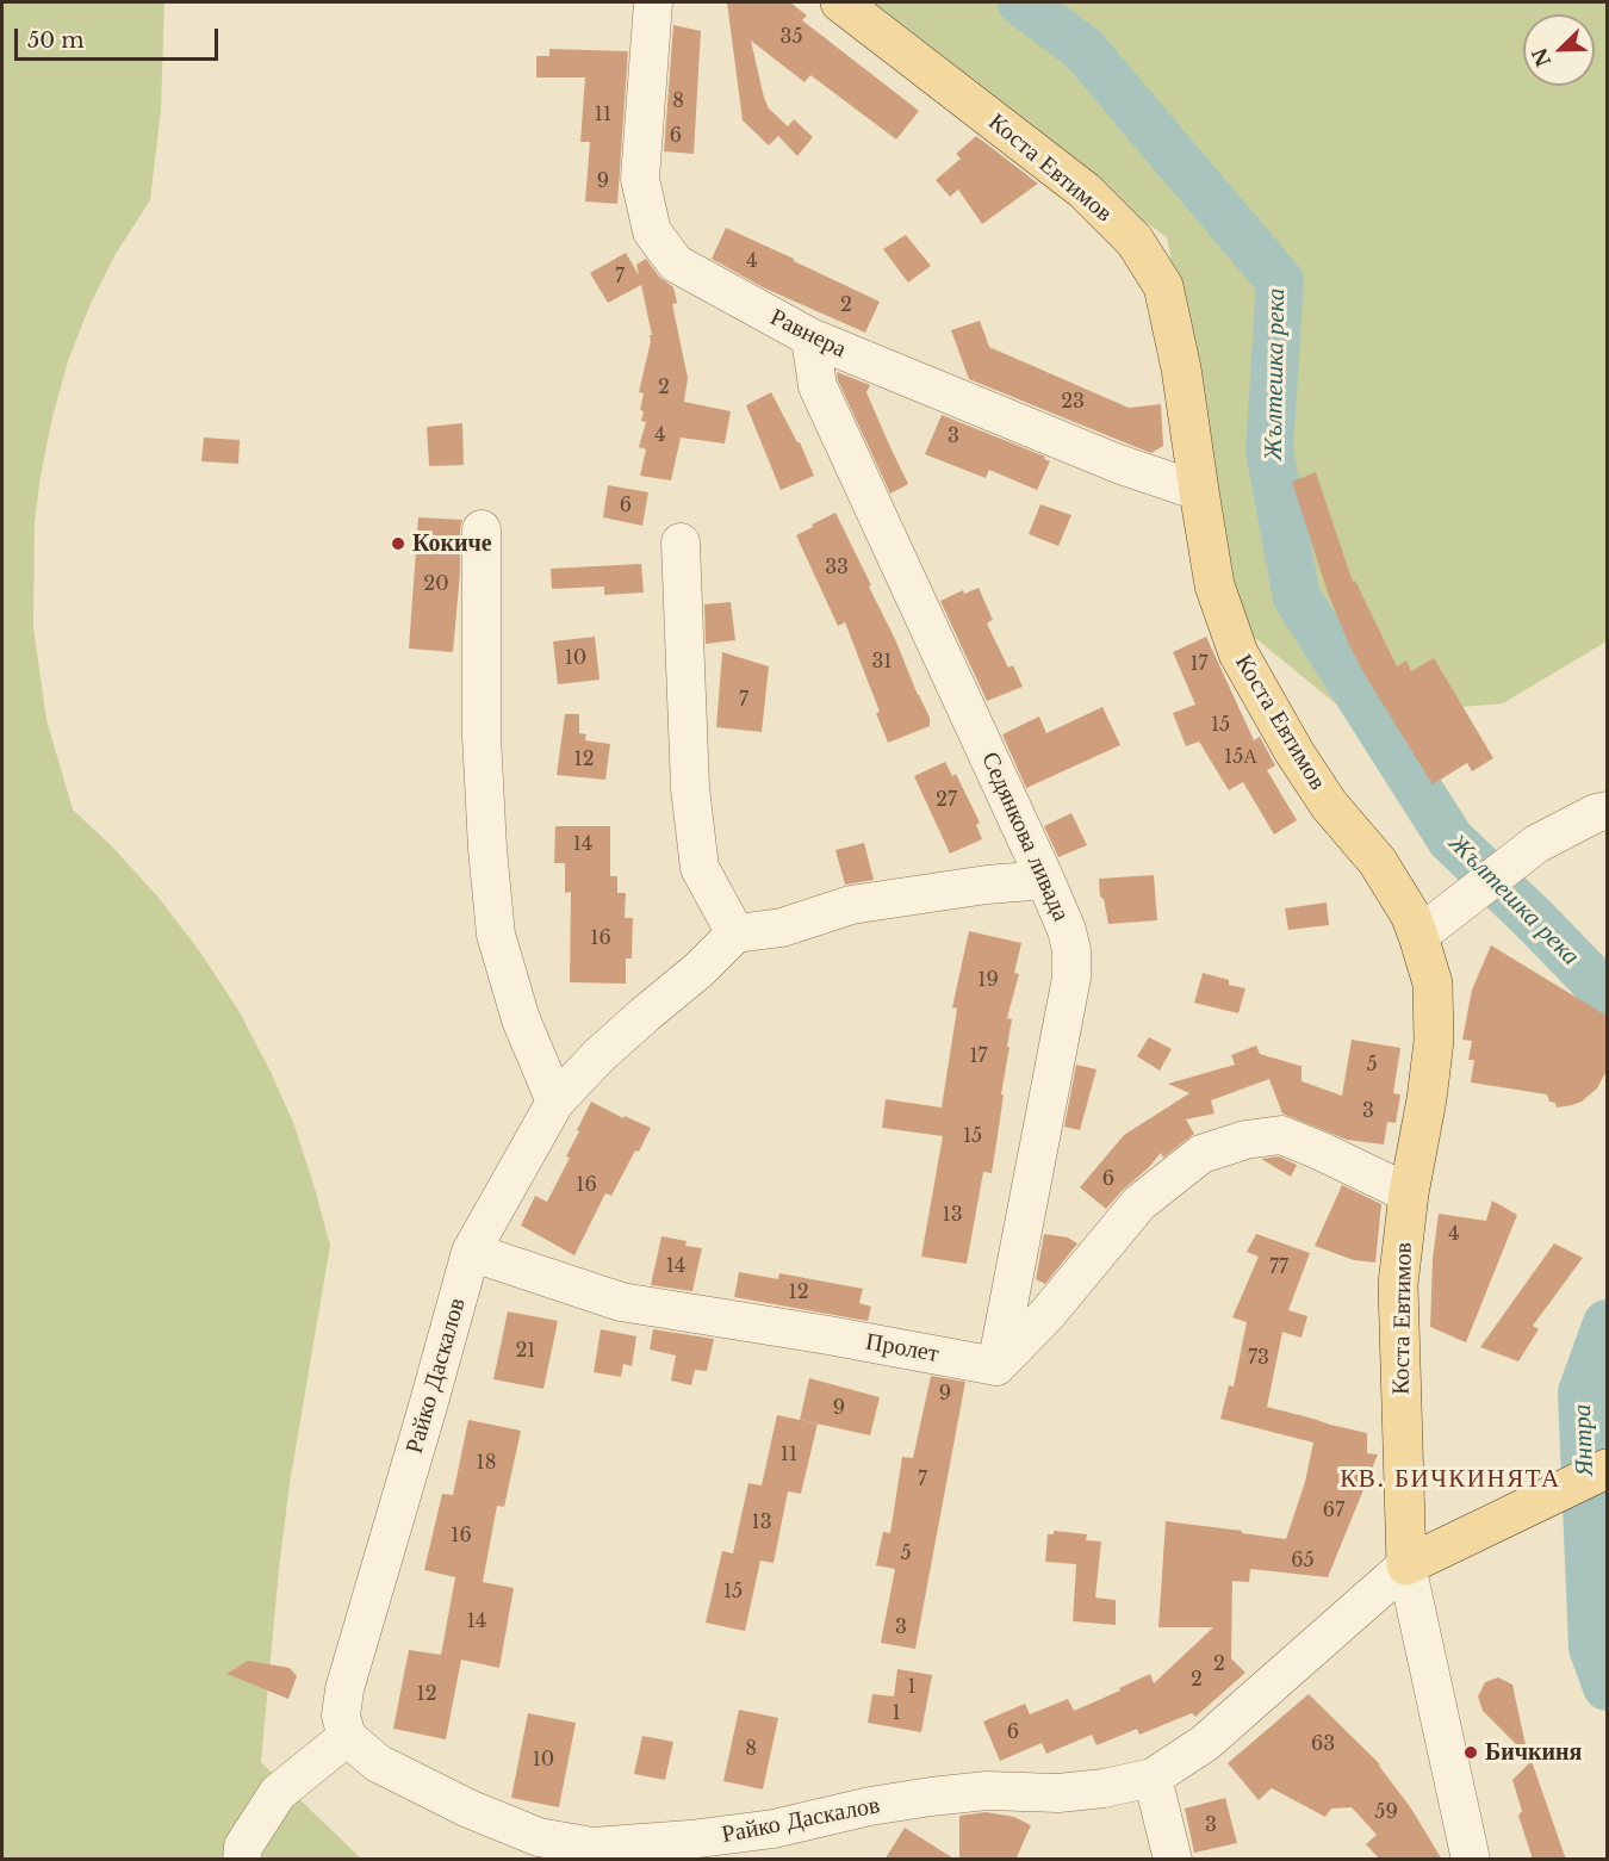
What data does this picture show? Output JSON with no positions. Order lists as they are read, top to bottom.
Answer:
{
  "streets": {
    "main road": ["Коста Евтимов"],
    "street": [
      "Равнера",
      "Седянкова ливада",
      "Пролет",
      "Райко Даскалов"
    ]
  },
  "crossings": [
    ["Коста Евтимов", "Равнера"],
    ["Коста Евтимов", "Райко Даскалов"],
    ["Равнера", "Седянкова ливада"],
    ["Седянкова ливада", "Пролет"],
    ["Пролет", "Райко Даскалов"]
  ],
  "districts": ["КВ. БИЧКИНЯТА"],
  "water": ["Жълтешка река", "Янтра"],
  "places": ["Кокиче", "Бичкиня"],
  "house_numbers": [
    "35",
    "8",
    "11",
    "6",
    "9",
    "4",
    "7",
    "2",
    "2",
    "23",
    "4",
    "3",
    "6",
    "33",
    "20",
    "10",
    "31",
    "17",
    "7",
    "15",
    "15А",
    "12",
    "27",
    "14",
    "16",
    "19",
    "17",
    "5",
    "3",
    "15",
    "6",
    "16",
    "13",
    "4",
    "14",
    "77",
    "12",
    "21",
    "73",
    "9",
    "9",
    "11",
    "18",
    "7",
    "67",
    "13",
    "16",
    "5",
    "65",
    "15",
    "14",
    "3",
    "2",
    "2",
    "1",
    "12",
    "1",
    "6",
    "63",
    "8",
    "10",
    "59",
    "3"
  ],
  "scale_bar": "50 m",
  "north": "bottom left"
}
